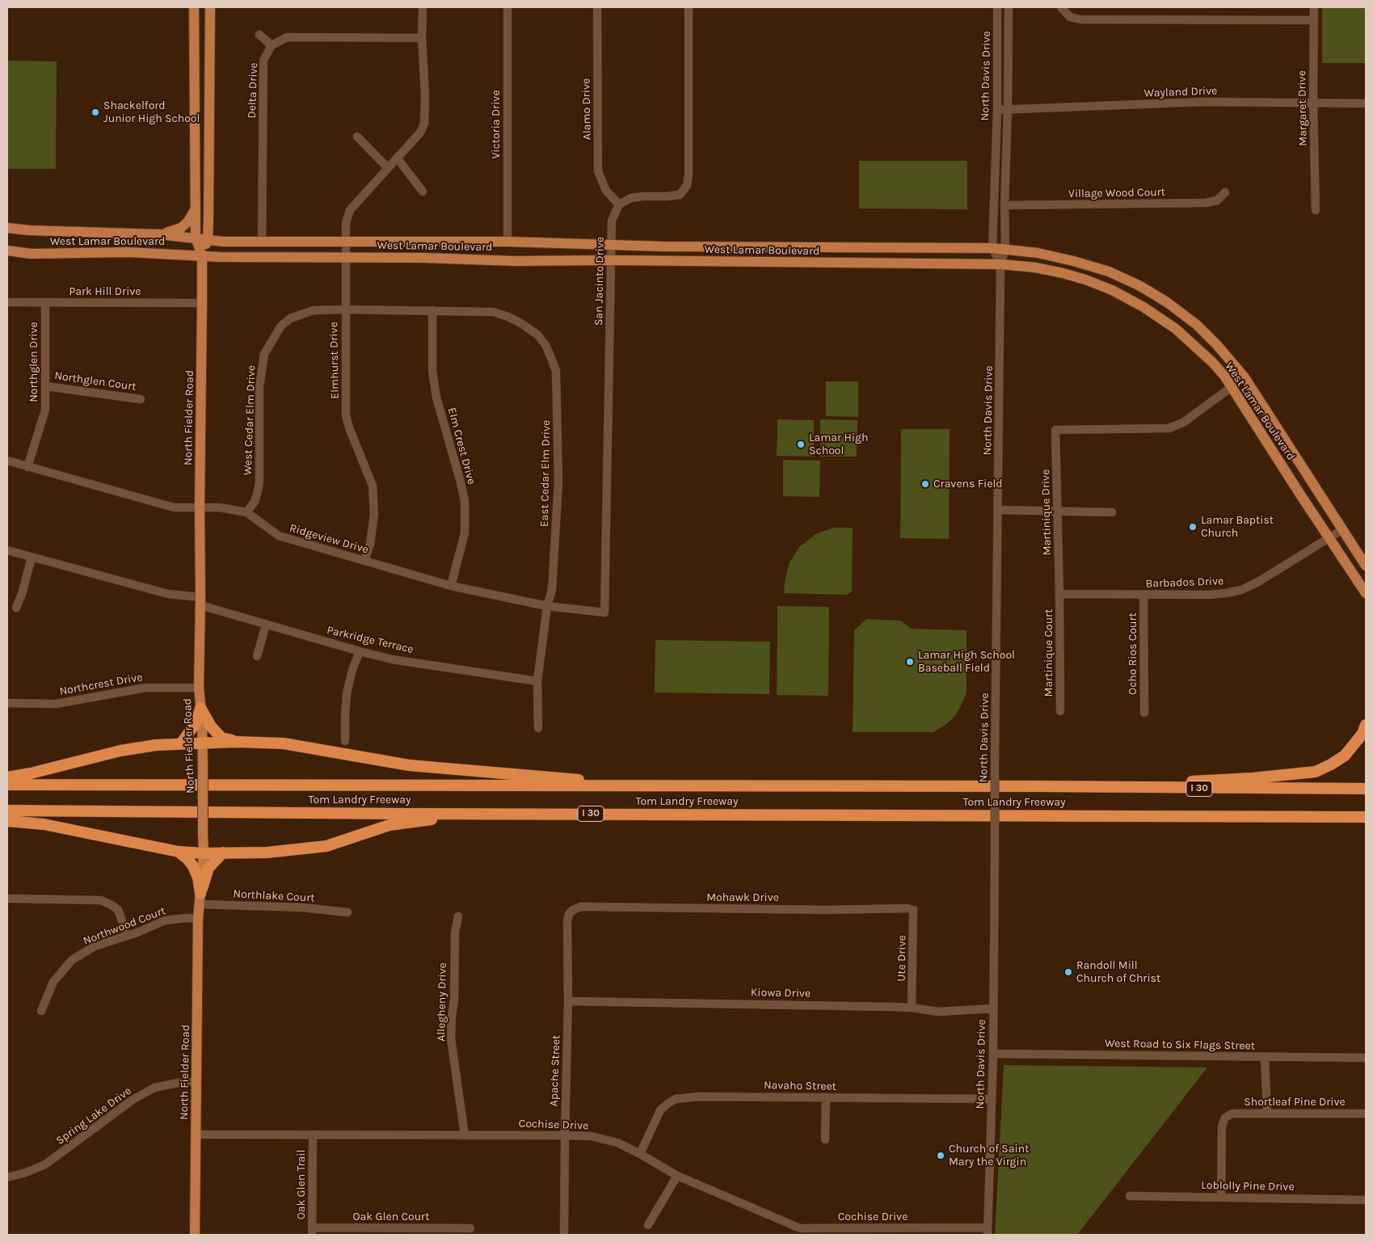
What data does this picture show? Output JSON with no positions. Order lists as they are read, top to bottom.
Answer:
{
  "streets": {
    "highway": ["I 30", "Tom Landry Freeway"],
    "main road": ["West Lamar Boulevard", "North Fielder Road"],
    "street": [
      "North Davis Drive",
      "Delta Drive",
      "Wayland Drive",
      "Margaret Drive",
      "Alamo Drive",
      "Victoria Drive",
      "Village Wood Court",
      "San Jacinto Drive",
      "Park Hill Drive",
      "Elmhurst Drive",
      "Northglen Drive",
      "Northglen Court",
      "West Cedar Elm Drive",
      "Elm Crest Drive",
      "East Cedar Elm Drive",
      "Martinique Drive",
      "Ridgeview Drive",
      "Barbados Drive",
      "Parkridge Terrace",
      "Martinique Court",
      "Ocho Rios Court",
      "Northcrest Drive",
      "Northlake Court",
      "Mohawk Drive",
      "Northwood Court",
      "Ute Drive",
      "Kiowa Drive",
      "Allegheny Drive",
      "West Road to Six Flags Street",
      "Apache Street",
      "Navaho Street",
      "Shortleaf Pine Drive",
      "Spring Lake Drive",
      "Cochise Drive",
      "Oak Glen Trail",
      "Loblolly Pine Drive",
      "Oak Glen Court"
    ]
  },
  "crossings": [
    ["North Davis Drive", "Wayland Drive"],
    ["North Davis Drive", "Village Wood Court"],
    ["North Davis Drive", "West Lamar Boulevard"],
    ["North Davis Drive", "Kiowa Drive"],
    ["North Davis Drive", "West Road to Six Flags Street"],
    ["North Davis Drive", "Navaho Street"],
    ["North Davis Drive", "Cochise Drive"],
    ["Delta Drive", "West Lamar Boulevard"],
    ["Wayland Drive", "Margaret Drive"],
    ["Alamo Drive", "San Jacinto Drive"],
    ["Victoria Drive", "West Lamar Boulevard"],
    ["West Lamar Boulevard", "San Jacinto Drive"],
    ["West Lamar Boulevard", "Elmhurst Drive"],
    ["West Lamar Boulevard", "North Fielder Road"],
    ["West Lamar Boulevard", "Martinique Drive"],
    ["West Lamar Boulevard", "Barbados Drive"],
    ["San Jacinto Drive", "Ridgeview Drive"],
    ["Park Hill Drive", "Northglen Drive"],
    ["Park Hill Drive", "North Fielder Road"],
    ["Elmhurst Drive", "West Cedar Elm Drive"],
    ["Elmhurst Drive", "Ridgeview Drive"],
    ["Northglen Drive", "Northglen Court"],
    ["Northglen Drive", "Ridgeview Drive"],
    ["North Fielder Road", "Ridgeview Drive"],
    ["North Fielder Road", "Parkridge Terrace"],
    ["North Fielder Road", "Northcrest Drive"],
    ["North Fielder Road", "Northlake Court"],
    ["North Fielder Road", "Northwood Court"],
    ["North Fielder Road", "Spring Lake Drive"],
    ["North Fielder Road", "Cochise Drive"],
    ["West Cedar Elm Drive", "Elm Crest Drive"],
    ["West Cedar Elm Drive", "East Cedar Elm Drive"],
    ["West Cedar Elm Drive", "Ridgeview Drive"],
    ["Elm Crest Drive", "East Cedar Elm Drive"],
    ["Elm Crest Drive", "Ridgeview Drive"],
    ["East Cedar Elm Drive", "Ridgeview Drive"],
    ["East Cedar Elm Drive", "Parkridge Terrace"],
    ["Martinique Drive", "Barbados Drive"],
    ["Martinique Drive", "Martinique Court"],
    ["Barbados Drive", "Martinique Court"],
    ["Barbados Drive", "Ocho Rios Court"],
    ["Mohawk Drive", "Ute Drive"],
    ["Mohawk Drive", "Apache Street"],
    ["Ute Drive", "Kiowa Drive"],
    ["Kiowa Drive", "Apache Street"],
    ["Allegheny Drive", "Cochise Drive"],
    ["Apache Street", "Cochise Drive"],
    ["Navaho Street", "Cochise Drive"],
    ["Shortleaf Pine Drive", "Loblolly Pine Drive"],
    ["Cochise Drive", "Oak Glen Trail"],
    ["Oak Glen Trail", "Oak Glen Court"]
  ],
  "places": [
    "Shackelford Junior High School",
    "Lamar High School",
    "Cravens Field",
    "Lamar Baptist Church",
    "Lamar High School Baseball Field",
    "Randoll Mill Church of Christ",
    "Church of Saint Mary the Virgin"
  ]
}
